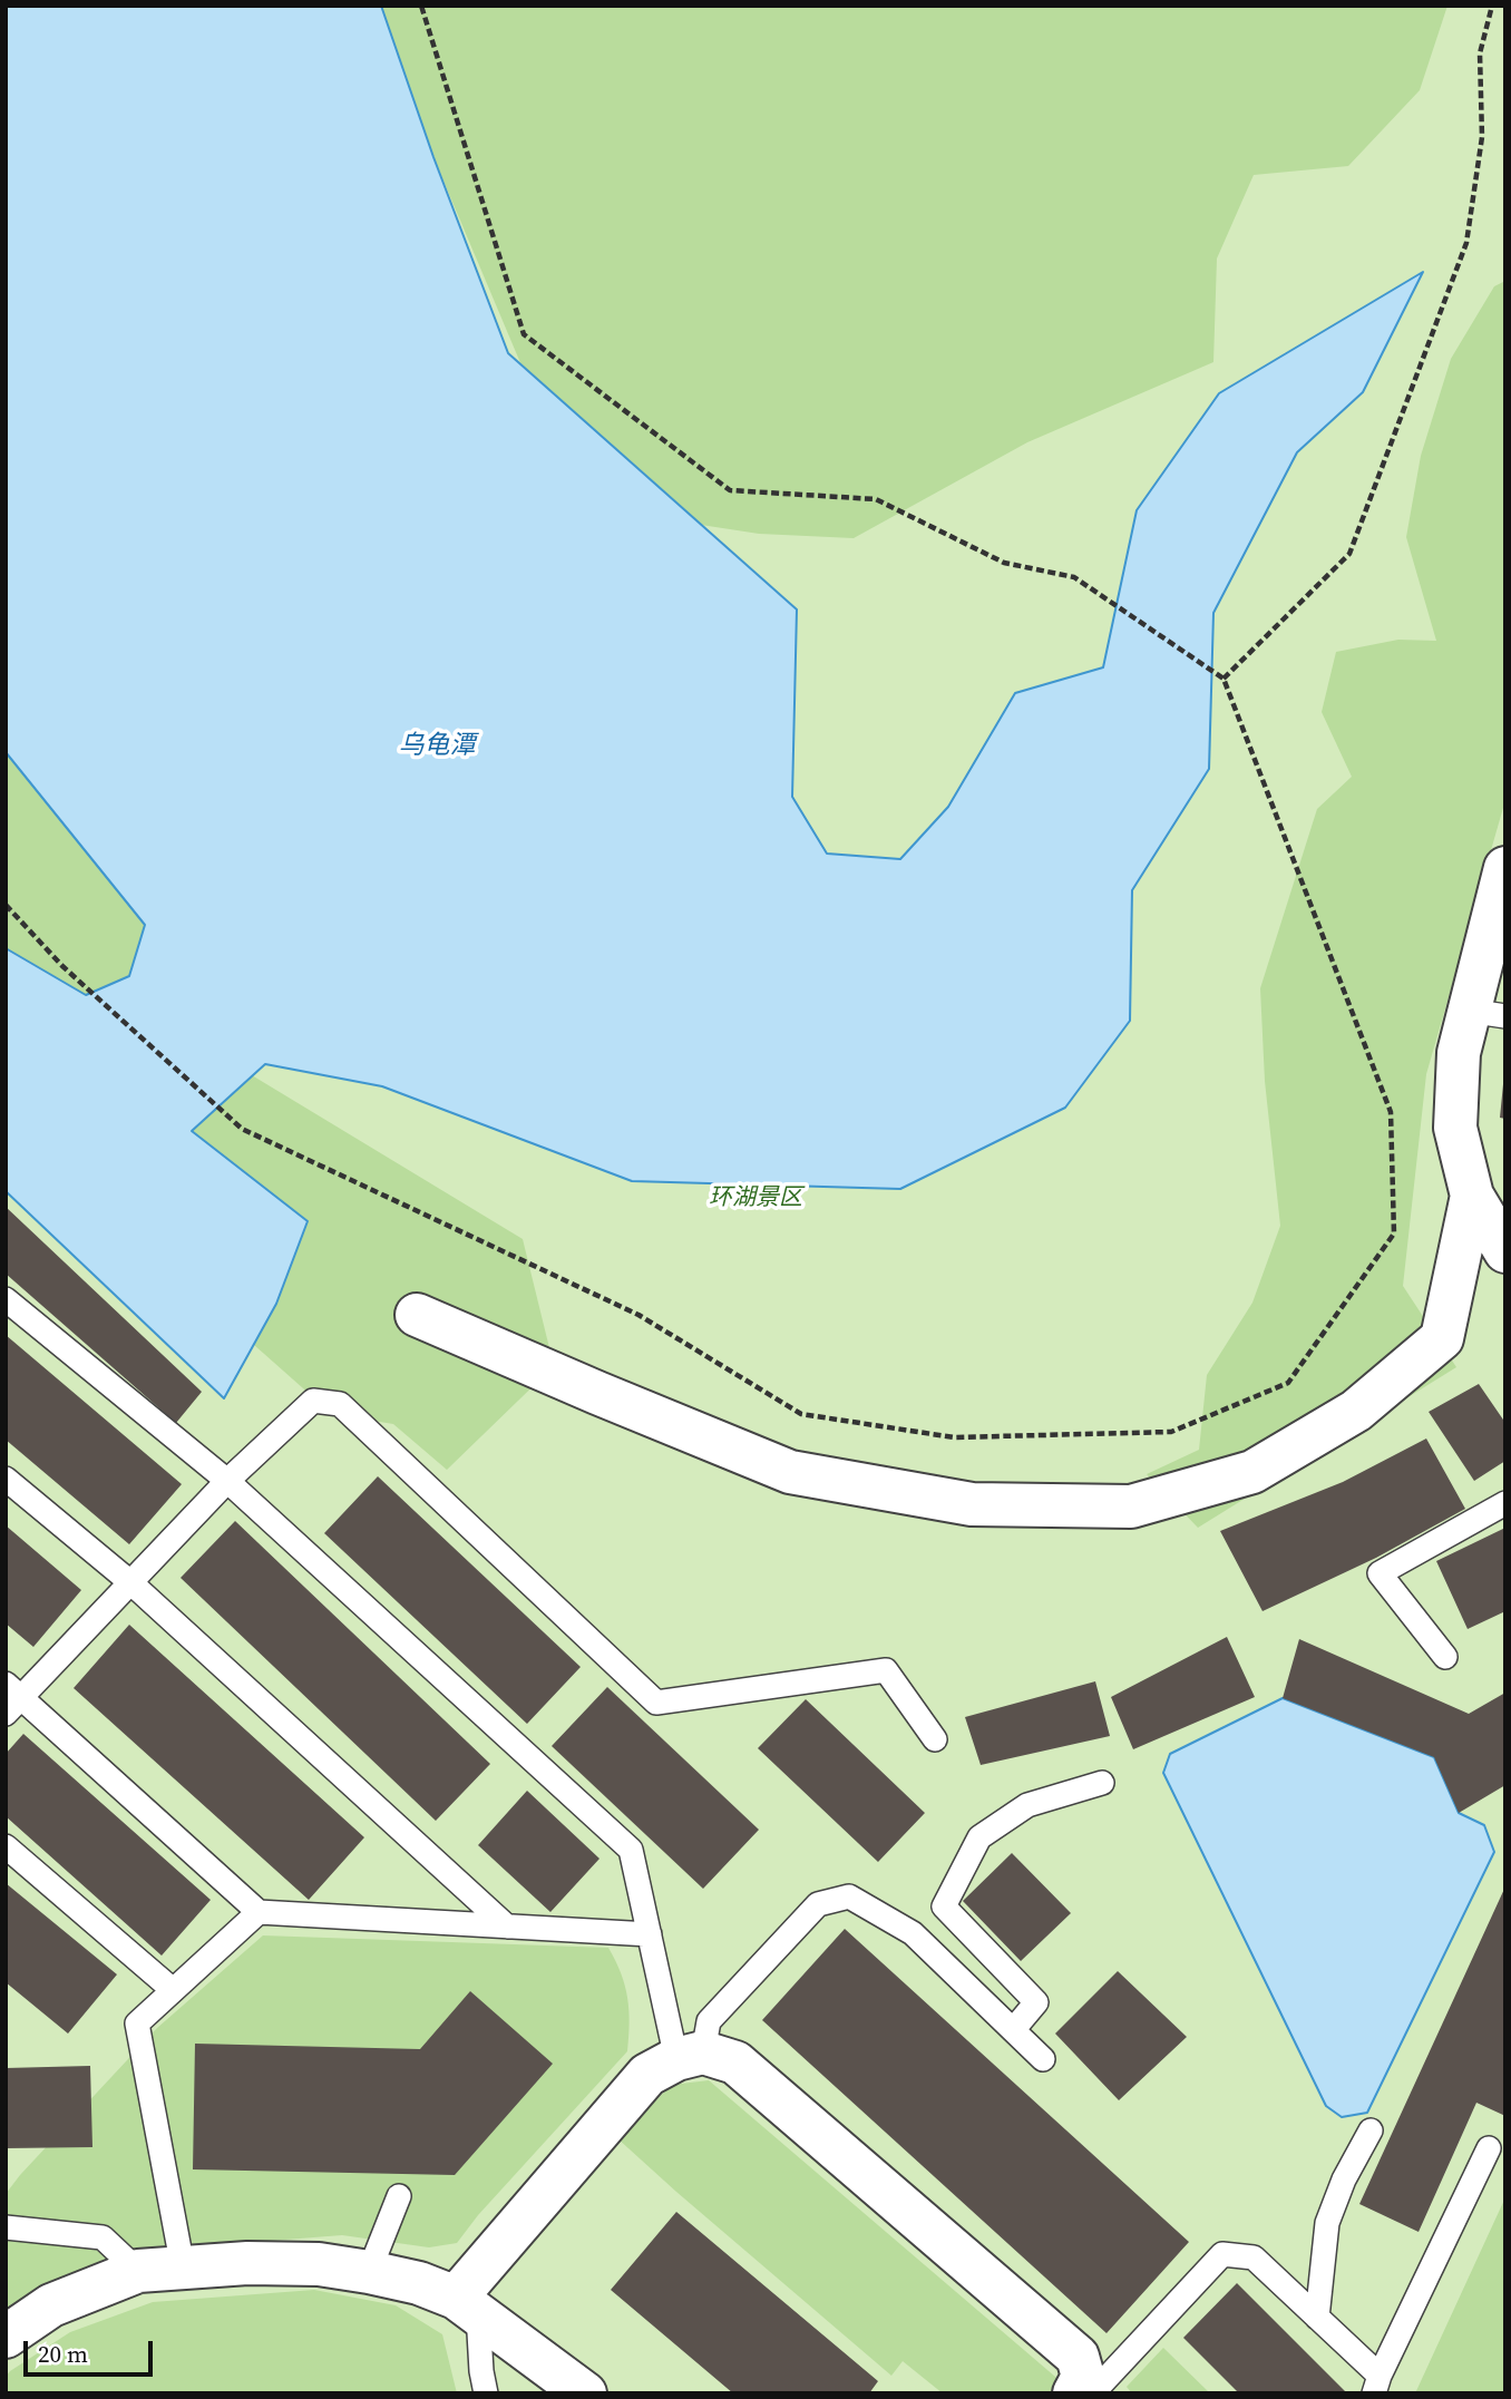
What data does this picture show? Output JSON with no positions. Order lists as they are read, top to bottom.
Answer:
{
  "water": ["乌龟潭"],
  "parks": ["环湖景区"],
  "scale_bar": "20 m"
}
